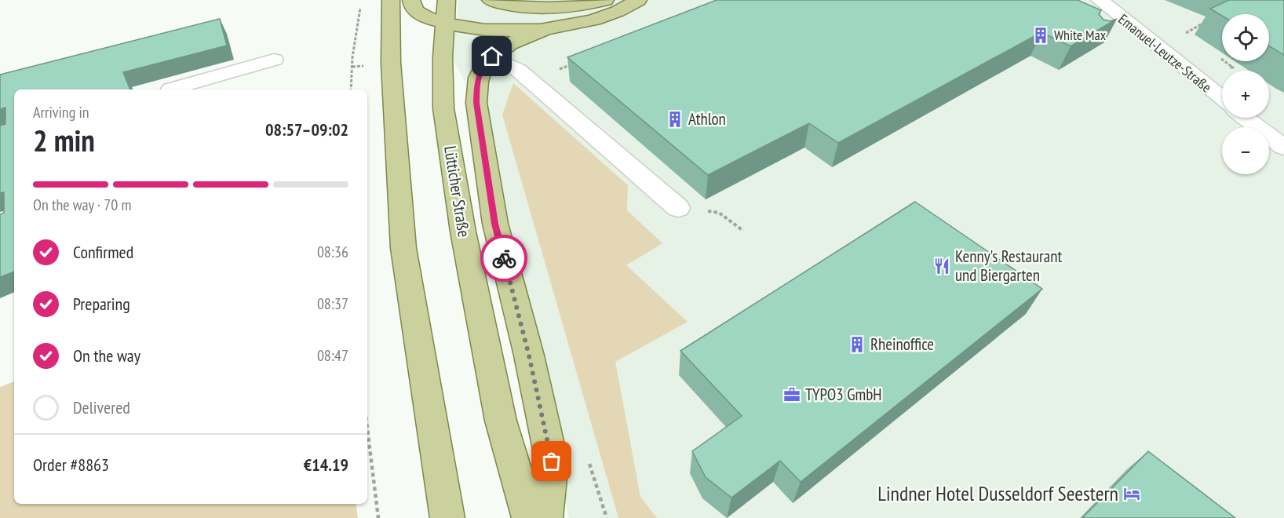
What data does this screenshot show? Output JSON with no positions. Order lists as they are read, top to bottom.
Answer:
{
  "streets": {
    "main road": ["Lütticher Straße"],
    "street": ["Emanuel-Leutze-Straße"]
  },
  "places": {
    "building": ["White Max", "Athlon", "Rheinoffice"],
    "restaurant": ["Kenny's Restaurant und Biergarten"],
    "office": ["TYPO3 GmbH"],
    "hotel": ["Lindner Hotel Dusseldorf Seestern"]
  },
  "page": {
    "map_buttons": ["+", "−"],
    "heading": ["2 min", "Arriving in", "08:57–09:02"],
    "panel": ["Order #8863", "€14.19"],
    "bar": "On the way · 70 m",
    "list": [
      ["Confirmed", "08:36"],
      ["Preparing", "08:37"],
      ["On the way", "08:47"],
      "Delivered"
    ]
  }
}
